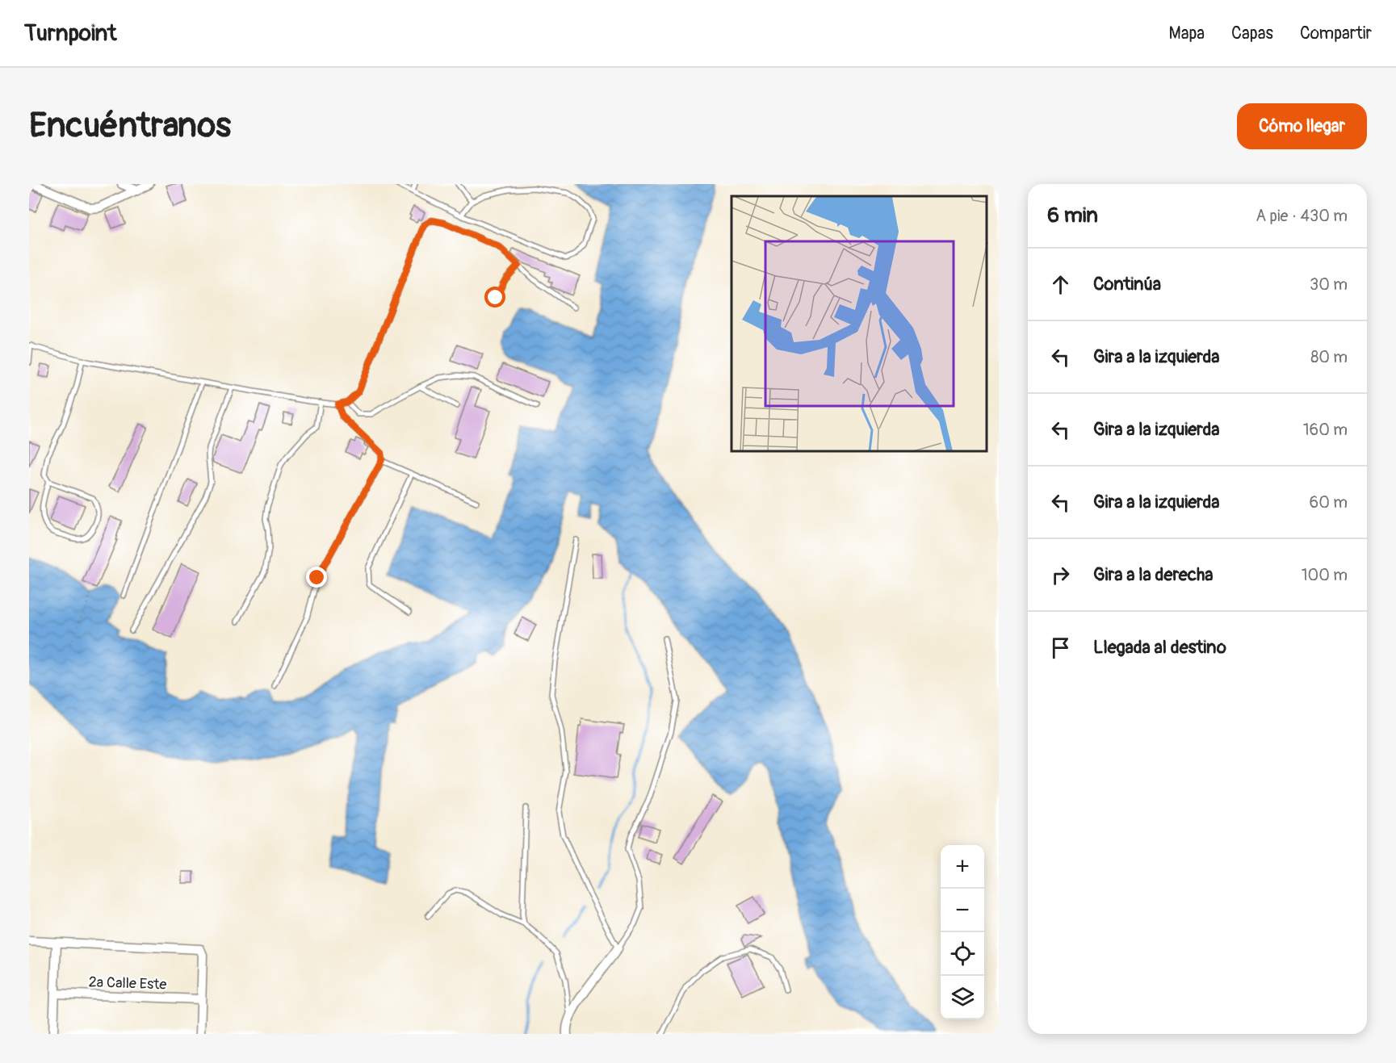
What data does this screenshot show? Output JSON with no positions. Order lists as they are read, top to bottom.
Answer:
{
  "streets": {
    "street": ["2a Calle Este"]
  },
  "page": {
    "header": "Turnpoint",
    "nav": ["Mapa", "Capas", "Compartir"],
    "buttons": "Cómo llegar",
    "title": "Encuéntranos",
    "heading": ["6 min", "A pie · 430 m"],
    "list": [
      ["Continúa", "30 m"],
      ["Gira a la izquierda", "80 m"],
      ["Gira a la izquierda", "160 m"],
      ["Gira a la izquierda", "60 m"],
      ["Gira a la derecha", "100 m"],
      "Llegada al destino"
    ],
    "map_buttons": ["+", "−"]
  }
}
